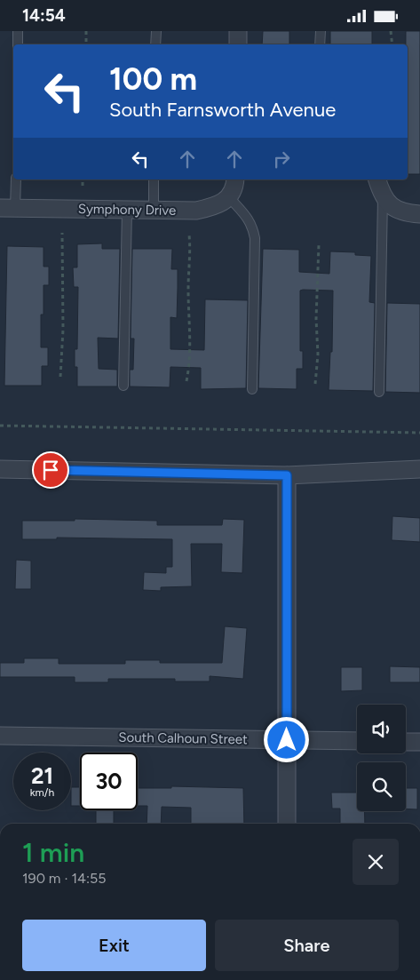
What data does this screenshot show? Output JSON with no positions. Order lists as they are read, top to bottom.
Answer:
{
  "streets": {
    "street": ["Symphony Drive", "South Calhoun Street"]
  },
  "page": {
    "status": "14:54",
    "turn": ["100 m", "South Farnsworth Avenue"],
    "speed": "21 km/h",
    "limit": "30",
    "heading": ["1 min", "190 m · 14:55"],
    "buttons": ["Exit", "Share"]
  }
}
